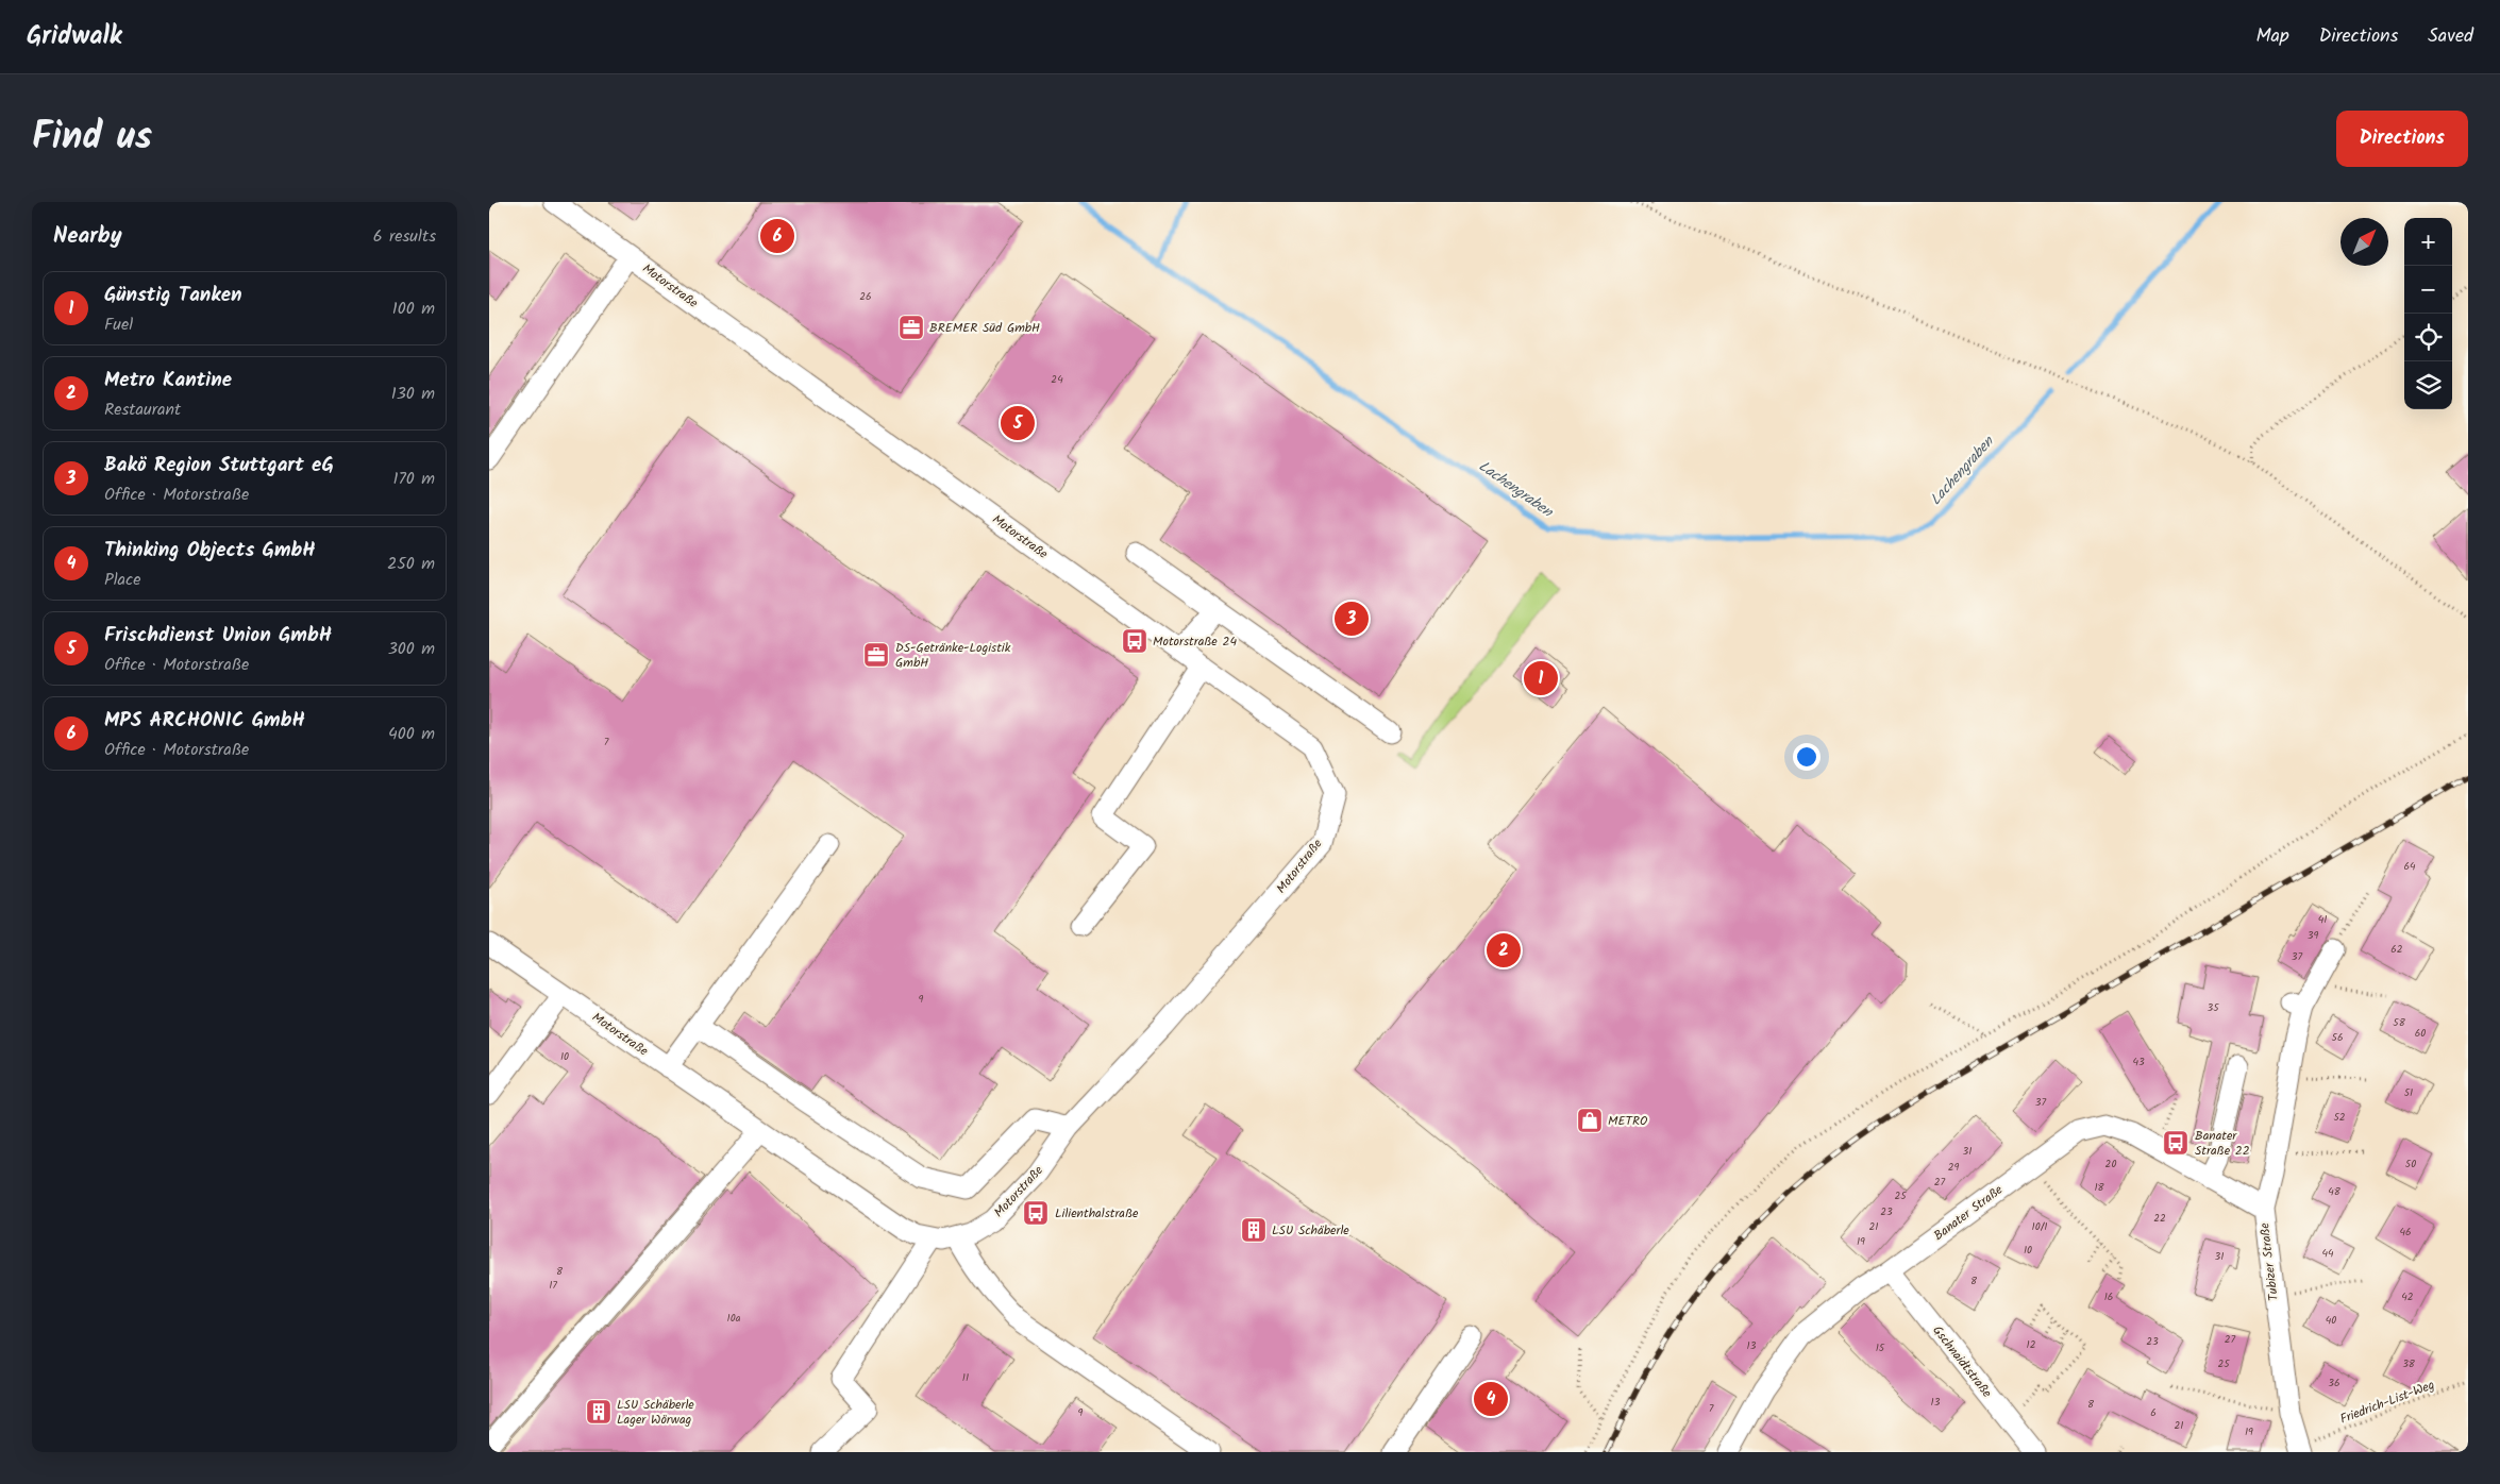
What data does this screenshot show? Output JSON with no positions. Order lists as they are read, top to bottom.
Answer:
{
  "streets": {
    "street": [
      "Motorstraße",
      "Banater Straße",
      "Tubizer Straße",
      "Gschnaidtstraße"
    ],
    "path": ["Friedrich-List-Weg"]
  },
  "crossings": [
    ["Banater Straße", "Tubizer Straße"],
    ["Banater Straße", "Gschnaidtstraße"],
    ["Tubizer Straße", "Friedrich-List-Weg"]
  ],
  "water": ["Lachengraben"],
  "places": {
    "office": ["BREMER Süd GmbH", "DS-Getränke-Logistik GmbH"],
    "bus stop": ["Motorstraße 24", "Banater Straße 22", "Lilienthalstraße"],
    "shop": ["METRO"],
    "building": ["LSU Schäberle", "LSU Schäberle Lager Wörwag"]
  },
  "house_numbers": [
    "26",
    "24",
    "7",
    "64",
    "41",
    "39",
    "62",
    "37",
    "9",
    "35",
    "58",
    "60",
    "56",
    "10",
    "43",
    "51",
    "37",
    "52",
    "31",
    "20",
    "50",
    "29",
    "27",
    "18",
    "48",
    "25",
    "23",
    "22",
    "21",
    "10/1",
    "46",
    "19",
    "10",
    "44",
    "31",
    "8",
    "8",
    "17",
    "16",
    "42",
    "10a",
    "40",
    "27",
    "23",
    "12",
    "13",
    "15",
    "25",
    "38",
    "11",
    "36",
    "13",
    "8",
    "7",
    "9",
    "6",
    "21",
    "19"
  ],
  "north": "top right",
  "page": {
    "header": "Gridwalk",
    "nav": ["Map", "Directions", "Saved"],
    "title": "Find us",
    "buttons": "Directions",
    "heading": ["Nearby", "6 results"],
    "pins": [
      "6",
      "5",
      "3",
      "1",
      "2",
      "4"
    ],
    "map_buttons": ["+", "−"],
    "list": [
      {
        "mark": "1",
        "name": "Günstig Tanken",
        "note": "Fuel",
        "value": "100 m"
      },
      {
        "mark": "2",
        "name": "Metro Kantine",
        "note": "Restaurant",
        "value": "130 m"
      },
      {
        "mark": "3",
        "name": "Bakö Region Stuttgart eG",
        "note": "Office · Motorstraße",
        "value": "170 m"
      },
      {
        "mark": "4",
        "name": "Thinking Objects GmbH",
        "note": "Place",
        "value": "250 m"
      },
      {
        "mark": "5",
        "name": "Frischdienst Union GmbH",
        "note": "Office · Motorstraße",
        "value": "300 m"
      },
      {
        "mark": "6",
        "name": "MPS ARCHONIC GmbH",
        "note": "Office · Motorstraße",
        "value": "400 m"
      }
    ]
  }
}
